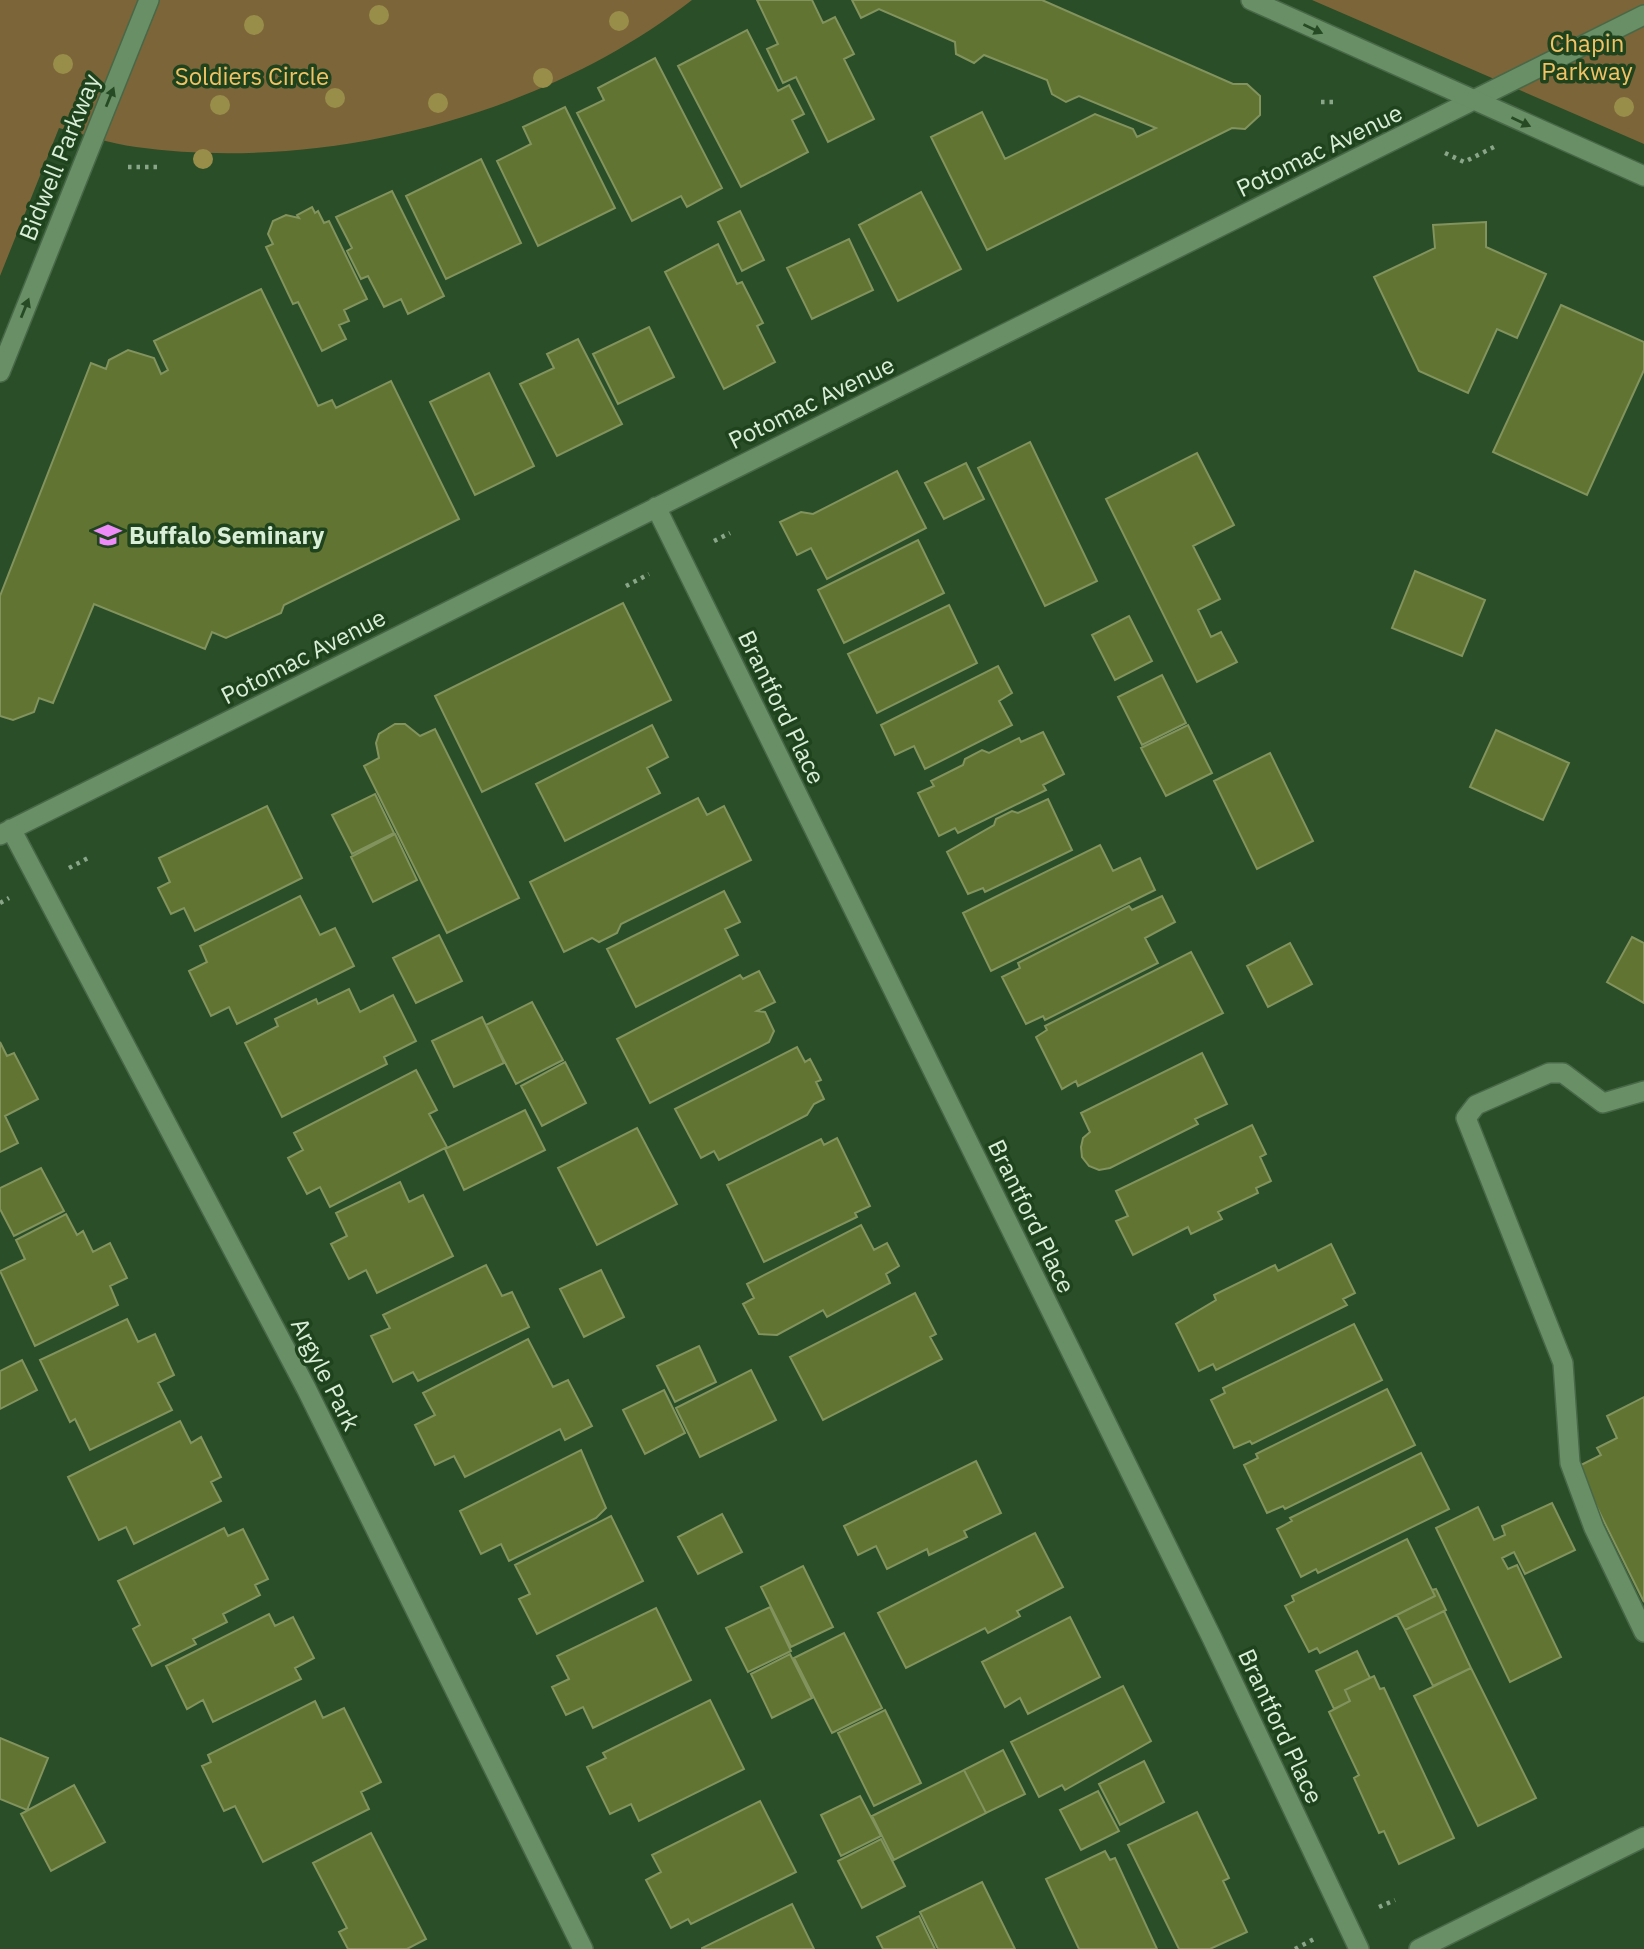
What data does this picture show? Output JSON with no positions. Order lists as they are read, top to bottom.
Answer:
{
  "streets": {
    "street": [
      "Potomac Avenue",
      "Bidwell Parkway",
      "Brantford Place",
      "Argyle Park"
    ]
  },
  "crossings": [
    ["Potomac Avenue", "Brantford Place"],
    ["Potomac Avenue", "Argyle Park"]
  ],
  "one_way": ["Bidwell Parkway"],
  "parks": ["Chapin Parkway", "Soldiers Circle"],
  "places": {
    "school or university": ["Buffalo Seminary"]
  }
}
